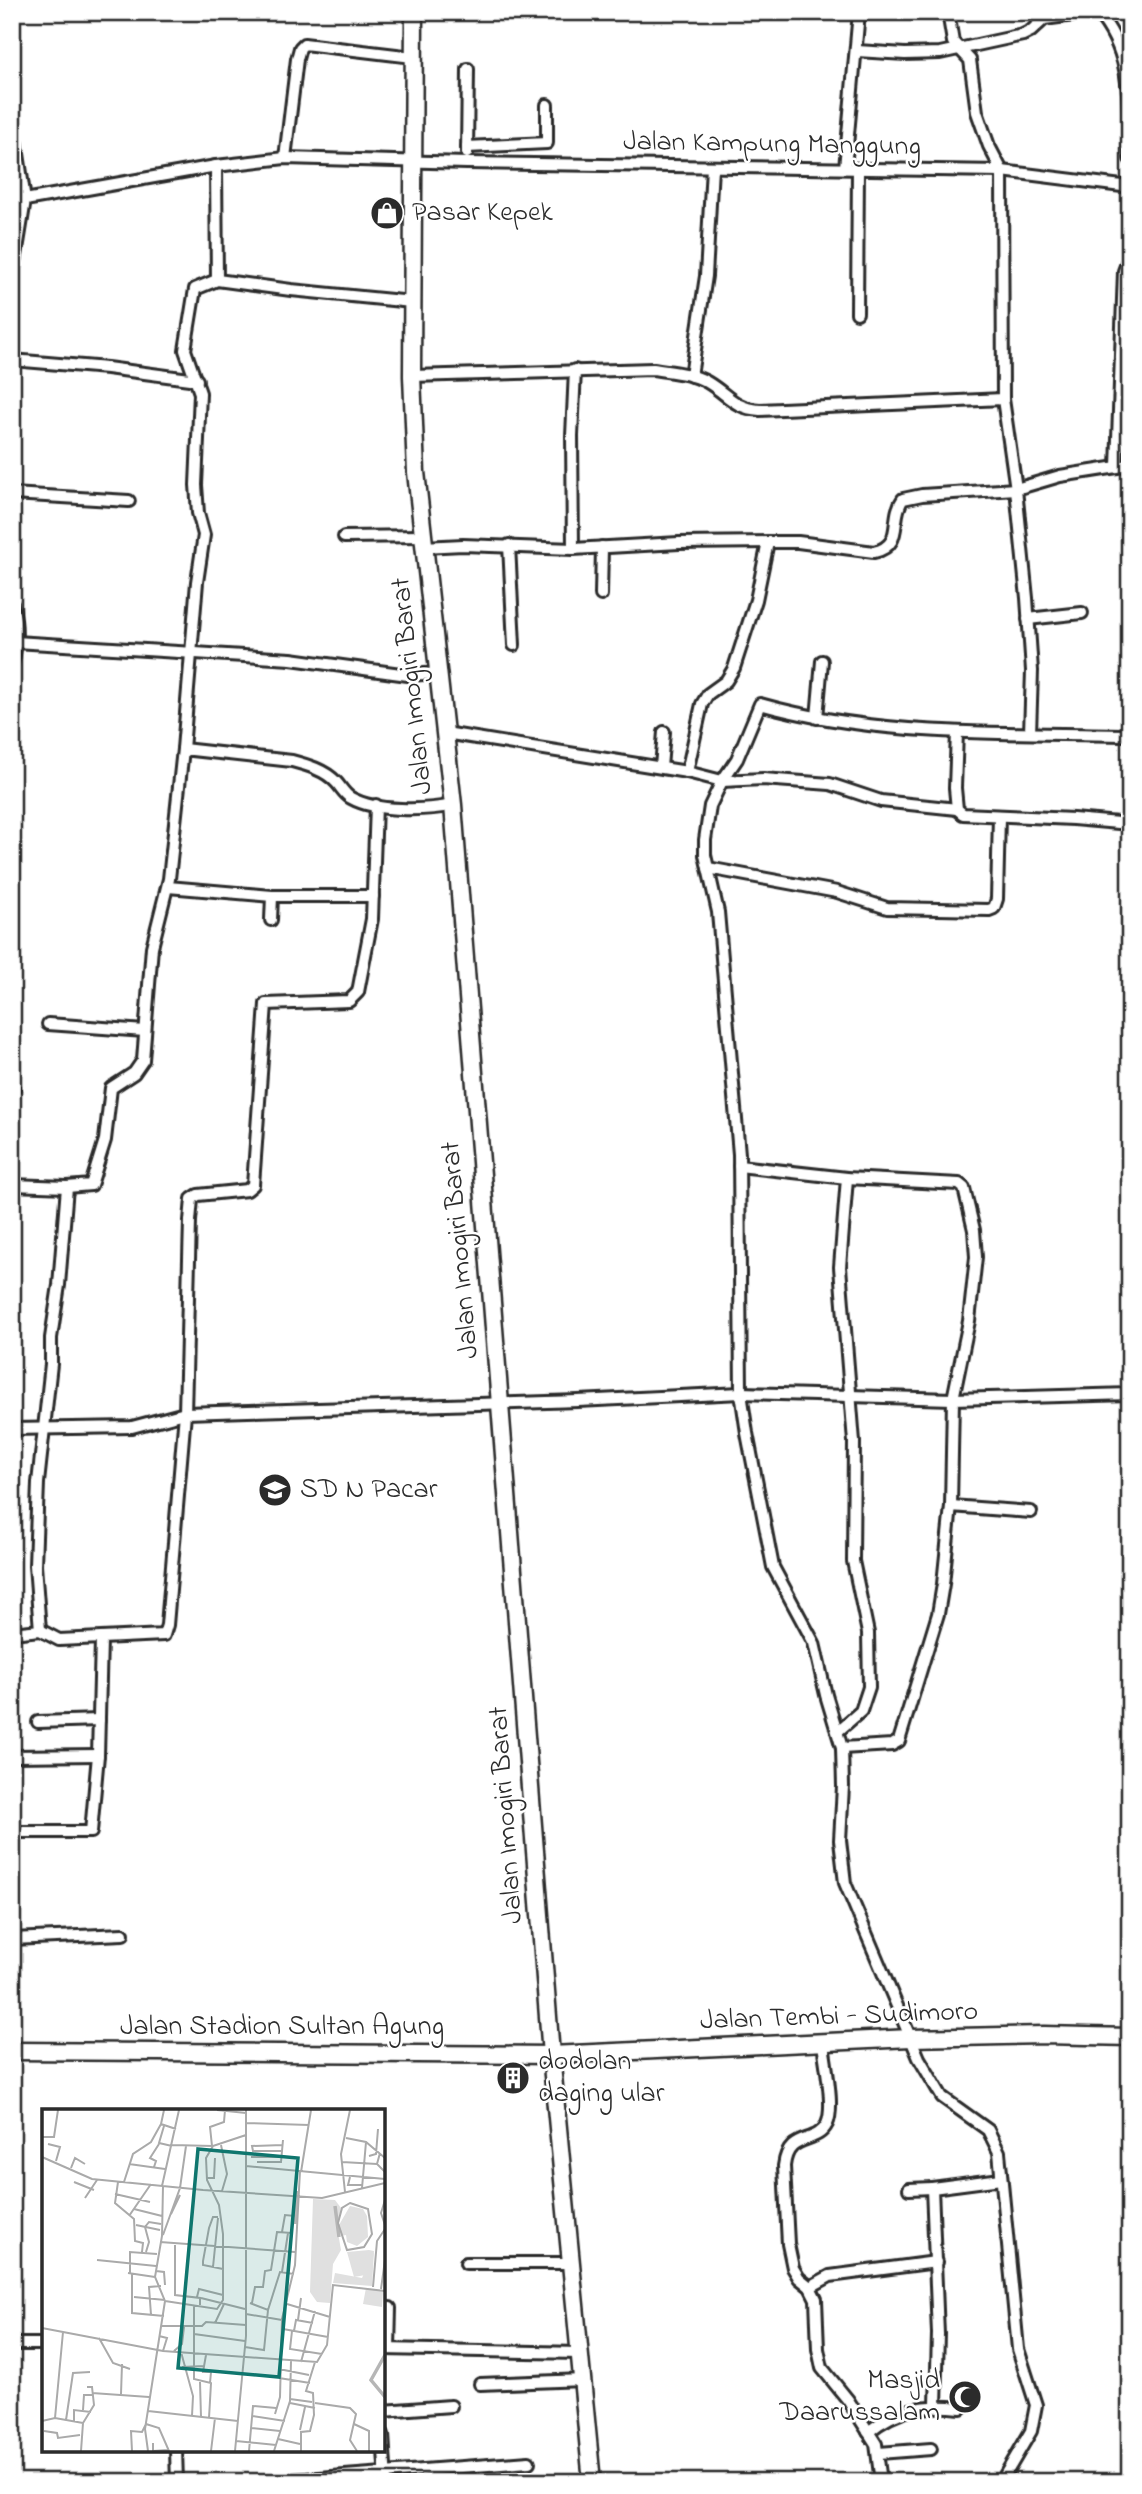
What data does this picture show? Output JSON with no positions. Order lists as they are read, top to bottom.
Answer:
{
  "streets": {
    "main road": ["Jalan Imogiri Barat", "Jalan Tembi - Sudimoro", "Jalan Stadion Sultan Agung"],
    "street": ["Jalan Kampung Manggung"]
  },
  "crossings": [
    ["Jalan Kampung Manggung", "Jalan Imogiri Barat"],
    ["Jalan Imogiri Barat", "Jalan Tembi - Sudimoro"],
    ["Jalan Imogiri Barat", "Jalan Stadion Sultan Agung"],
    ["Jalan Tembi - Sudimoro", "Jalan Stadion Sultan Agung"]
  ],
  "places": {
    "shop": ["Pasar Kepek"],
    "school or university": ["SD N Pacar"],
    "building": ["dodolan daging ular"],
    "mosque": ["Masjid Daarussalam"]
  }
}
